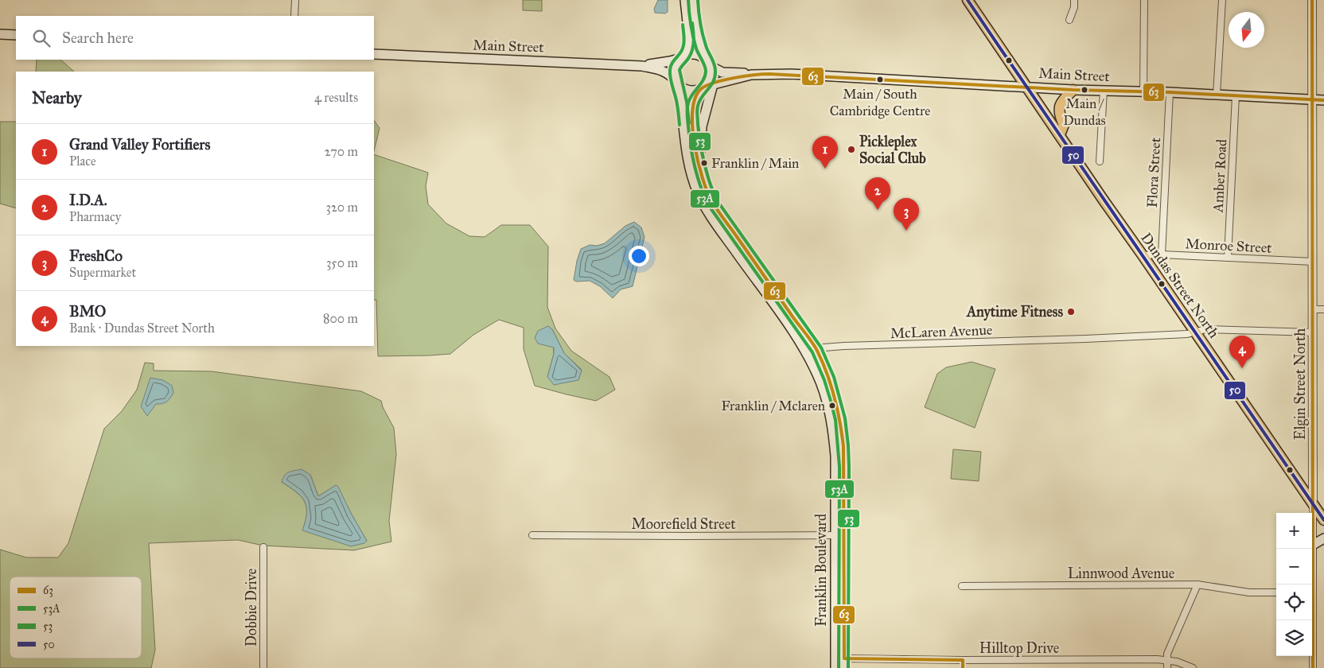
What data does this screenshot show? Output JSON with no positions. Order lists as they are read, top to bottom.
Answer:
{
  "streets": {
    "main road": ["Main Street", "Dundas Street North", "Franklin Boulevard"],
    "street": [
      "Flora Street",
      "Amber Road",
      "Monroe Street",
      "McLaren Avenue",
      "Elgin Street North",
      "Moorefield Street",
      "Linnwood Avenue",
      "Dobbie Drive",
      "Hilltop Drive"
    ]
  },
  "crossings": [
    ["Main Street", "Flora Street"],
    ["Main Street", "Amber Road"],
    ["Main Street", "Dundas Street North"],
    ["Main Street", "Elgin Street North"],
    ["Main Street", "Franklin Boulevard"],
    ["Flora Street", "Monroe Street"],
    ["Amber Road", "Monroe Street"],
    ["Monroe Street", "Dundas Street North"],
    ["Monroe Street", "Elgin Street North"],
    ["Dundas Street North", "McLaren Avenue"],
    ["Dundas Street North", "Elgin Street North"],
    ["McLaren Avenue", "Elgin Street North"],
    ["McLaren Avenue", "Franklin Boulevard"],
    ["Moorefield Street", "Franklin Boulevard"],
    ["Franklin Boulevard", "Hilltop Drive"]
  ],
  "places": [
    "Main / South Cambridge Centre",
    "Main / Dundas",
    "Pickleplex Social Club",
    "Franklin / Main",
    "Anytime Fitness",
    "Franklin / Mclaren"
  ],
  "lines": [
    "transit line 63",
    "transit line 53A",
    "transit line 53",
    "transit line 50"
  ],
  "legend": [
    "63",
    "53A",
    "53",
    "50"
  ],
  "north": "bottom",
  "page": {
    "search": "Search here",
    "heading": ["Nearby", "4 results"],
    "list": [
      {
        "mark": "1",
        "name": "Grand Valley Fortifiers",
        "note": "Place",
        "value": "270 m"
      },
      {
        "mark": "2",
        "name": "I.D.A.",
        "note": "Pharmacy",
        "value": "320 m"
      },
      {
        "mark": "3",
        "name": "FreshCo",
        "note": "Supermarket",
        "value": "350 m"
      },
      {
        "mark": "4",
        "name": "BMO",
        "note": "Bank · Dundas Street North",
        "value": "800 m"
      }
    ],
    "pins": [
      "1",
      "2",
      "3",
      "4"
    ],
    "map_buttons": ["+", "−"]
  }
}
